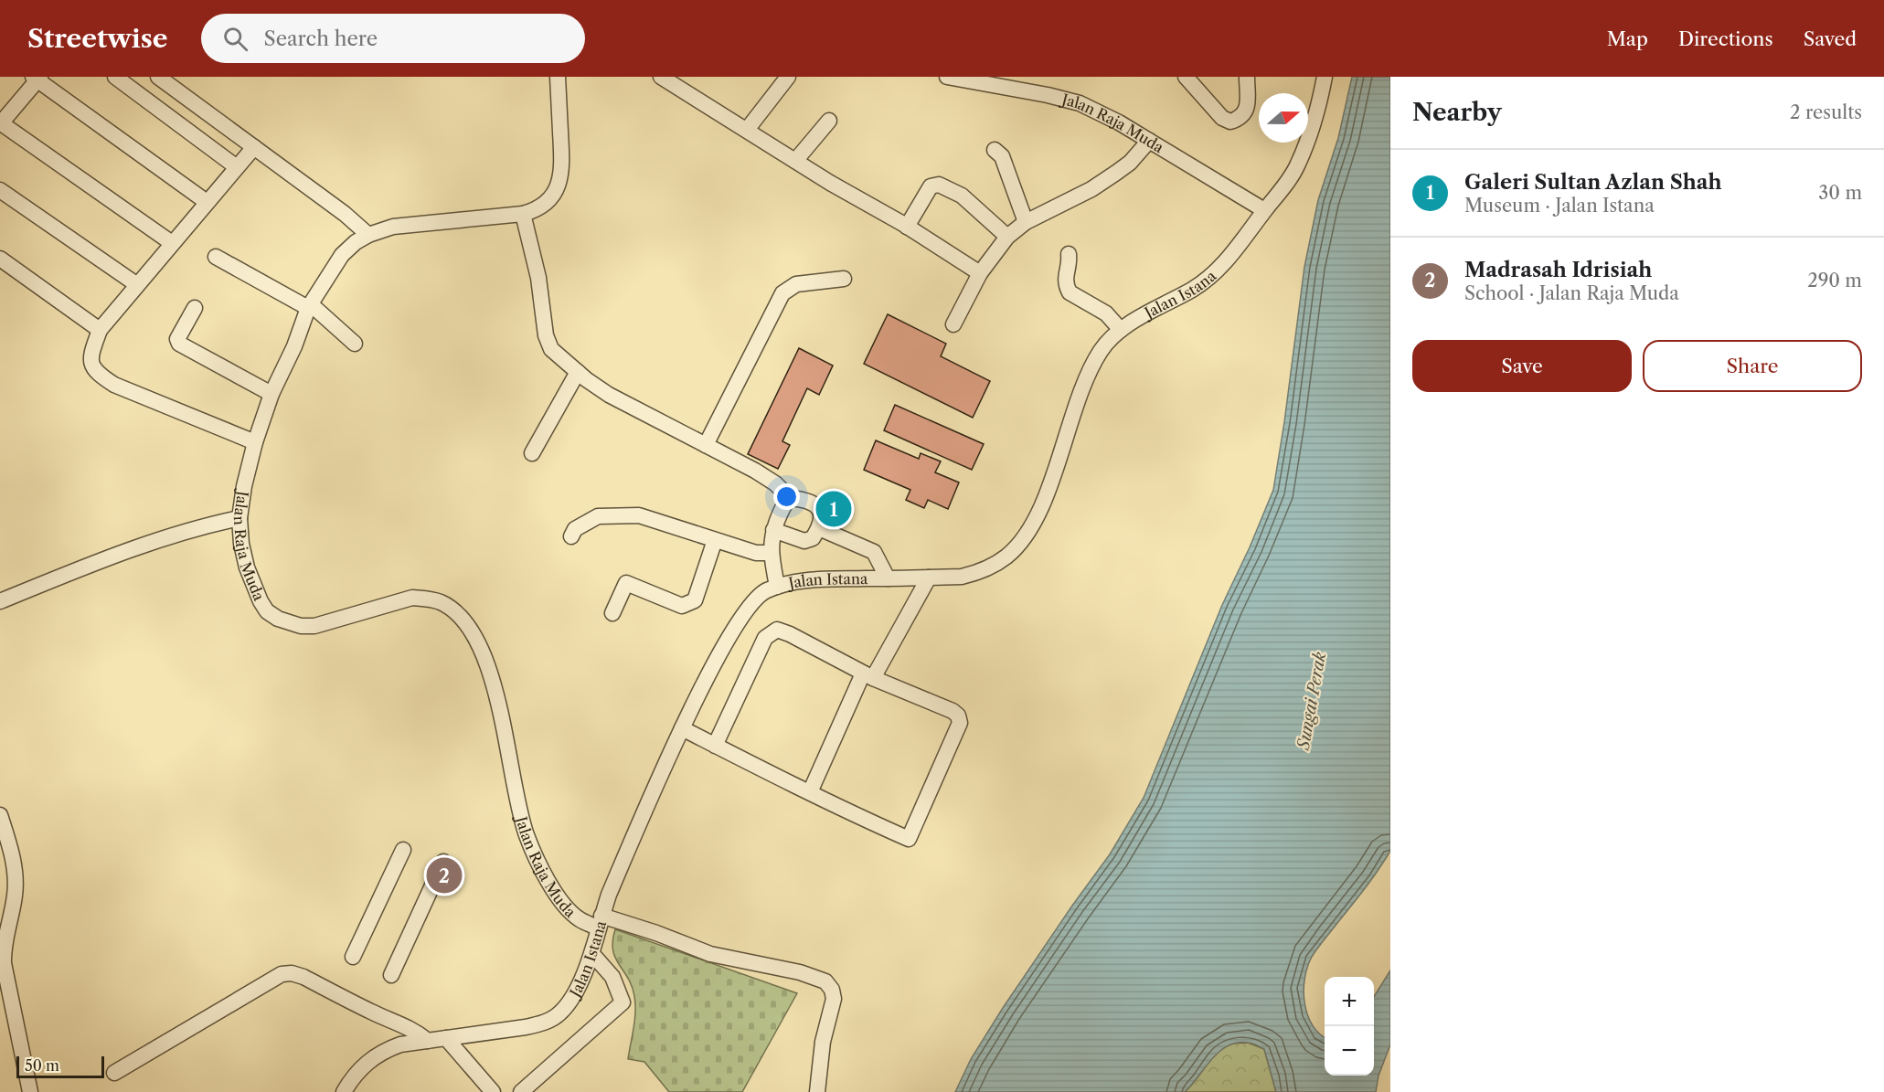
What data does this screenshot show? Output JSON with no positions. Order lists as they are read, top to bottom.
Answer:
{
  "streets": {
    "street": ["Jalan Raja Muda", "Jalan Istana"]
  },
  "crossings": [
    ["Jalan Raja Muda", "Jalan Istana"]
  ],
  "water": ["Sungai Perak"],
  "scale_bar": "50 m",
  "north": "right",
  "page": {
    "header": "Streetwise",
    "search": "Search here",
    "nav": ["Map", "Directions", "Saved"],
    "heading": ["Nearby", "2 results"],
    "list": [
      {
        "mark": "1",
        "name": "Galeri Sultan Azlan Shah",
        "note": "Museum · Jalan Istana",
        "value": "30 m"
      },
      {
        "mark": "2",
        "name": "Madrasah Idrisiah",
        "note": "School · Jalan Raja Muda",
        "value": "290 m"
      }
    ],
    "buttons": ["Save", "Share"],
    "pins": ["1", "2"],
    "map_buttons": ["+", "−"],
    "scale": "50 m"
  }
}
